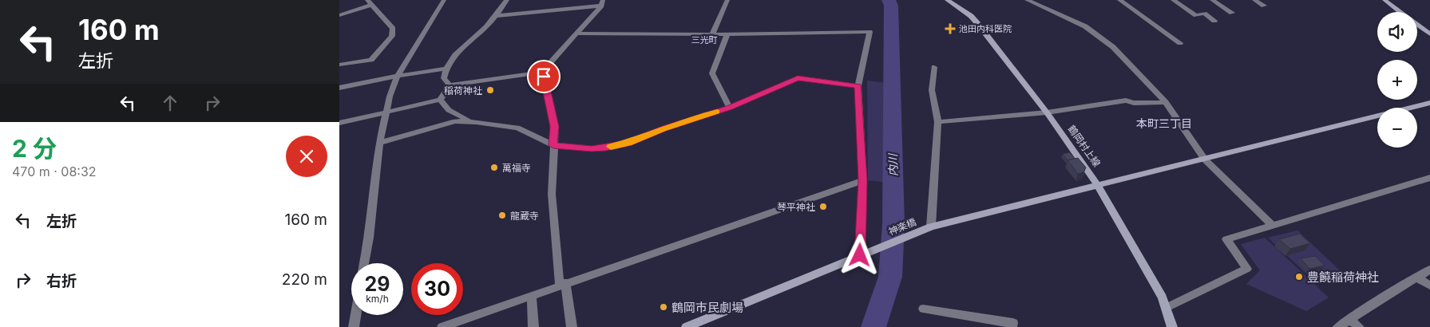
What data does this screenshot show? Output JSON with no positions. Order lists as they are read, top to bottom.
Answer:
{
  "streets": {
    "street": ["鶴岡村上線", "神楽橋"]
  },
  "crossings": [
    ["鶴岡村上線", "神楽橋"]
  ],
  "districts": ["三光町", "本町三丁目"],
  "water": ["内川"],
  "places": {
    "health": ["池田内科医院"],
    "other": [
      "稲荷神社",
      "萬福寺",
      "琴平神社",
      "龍蔵寺",
      "豊饒稲荷神社",
      "鶴岡市民劇場"
    ]
  },
  "page": {
    "turn": ["160 m", "左折"],
    "map_buttons": ["+", "−"],
    "heading": ["2 分", "470 m · 08:32"],
    "list": [
      {
        "name": "左折",
        "value": "160 m"
      },
      {
        "name": "右折",
        "value": "220 m"
      }
    ],
    "speed": "29 km/h",
    "limit": "30"
  }
}
